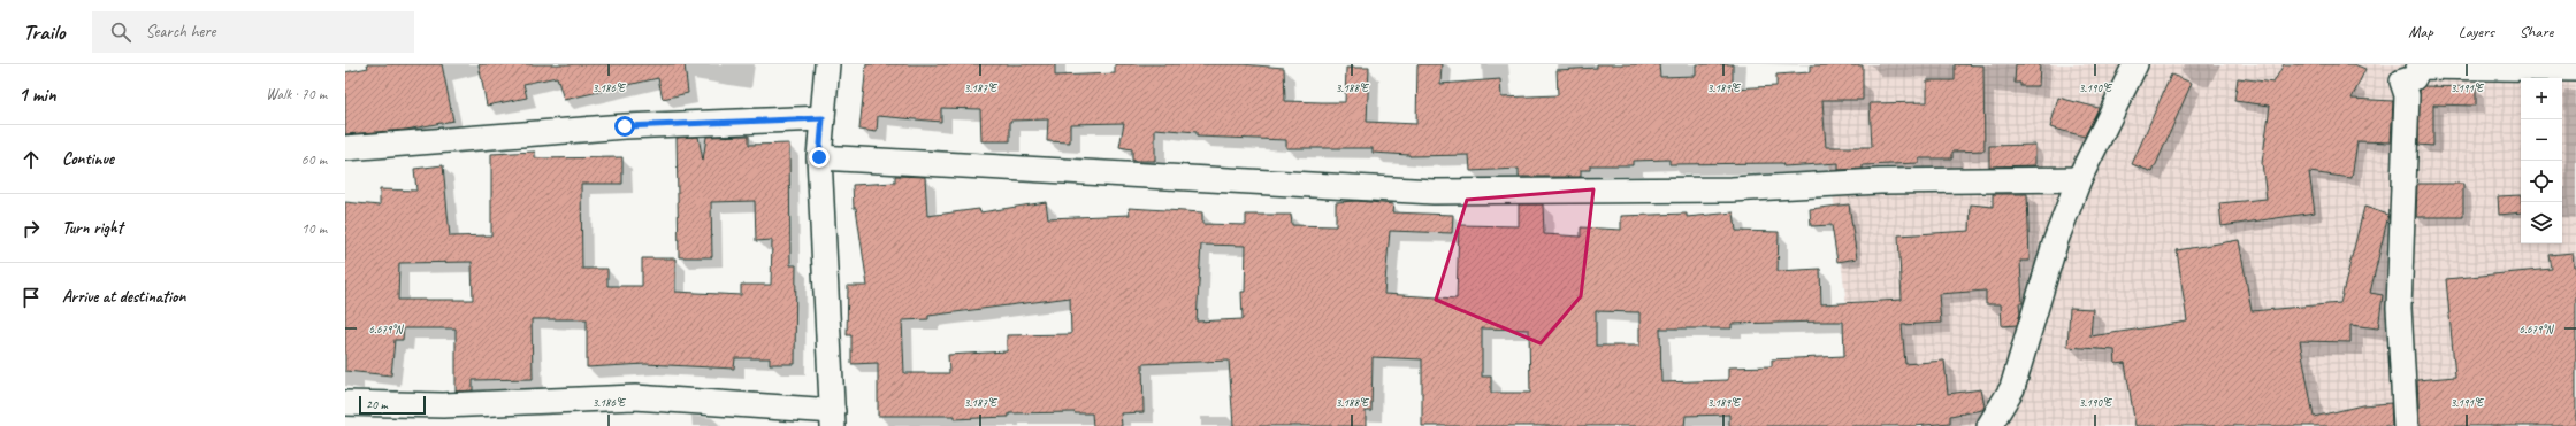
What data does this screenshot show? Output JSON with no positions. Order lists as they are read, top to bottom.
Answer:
{
  "scale_bar": "20 m",
  "page": {
    "header": "Trailo",
    "search": "Search here",
    "nav": ["Map", "Layers", "Share"],
    "heading": ["1 min", "Walk · 70 m"],
    "map_buttons": ["+", "−"],
    "list": [
      ["Continue", "60 m"],
      ["Turn right", "10 m"],
      "Arrive at destination"
    ],
    "scale": "20 m"
  },
  "coordinates": [
    "3.186°E",
    "3.187°E",
    "3.188°E",
    "3.189°E",
    "3.190°E",
    "3.191°E",
    "6.679°N"
  ]
}
